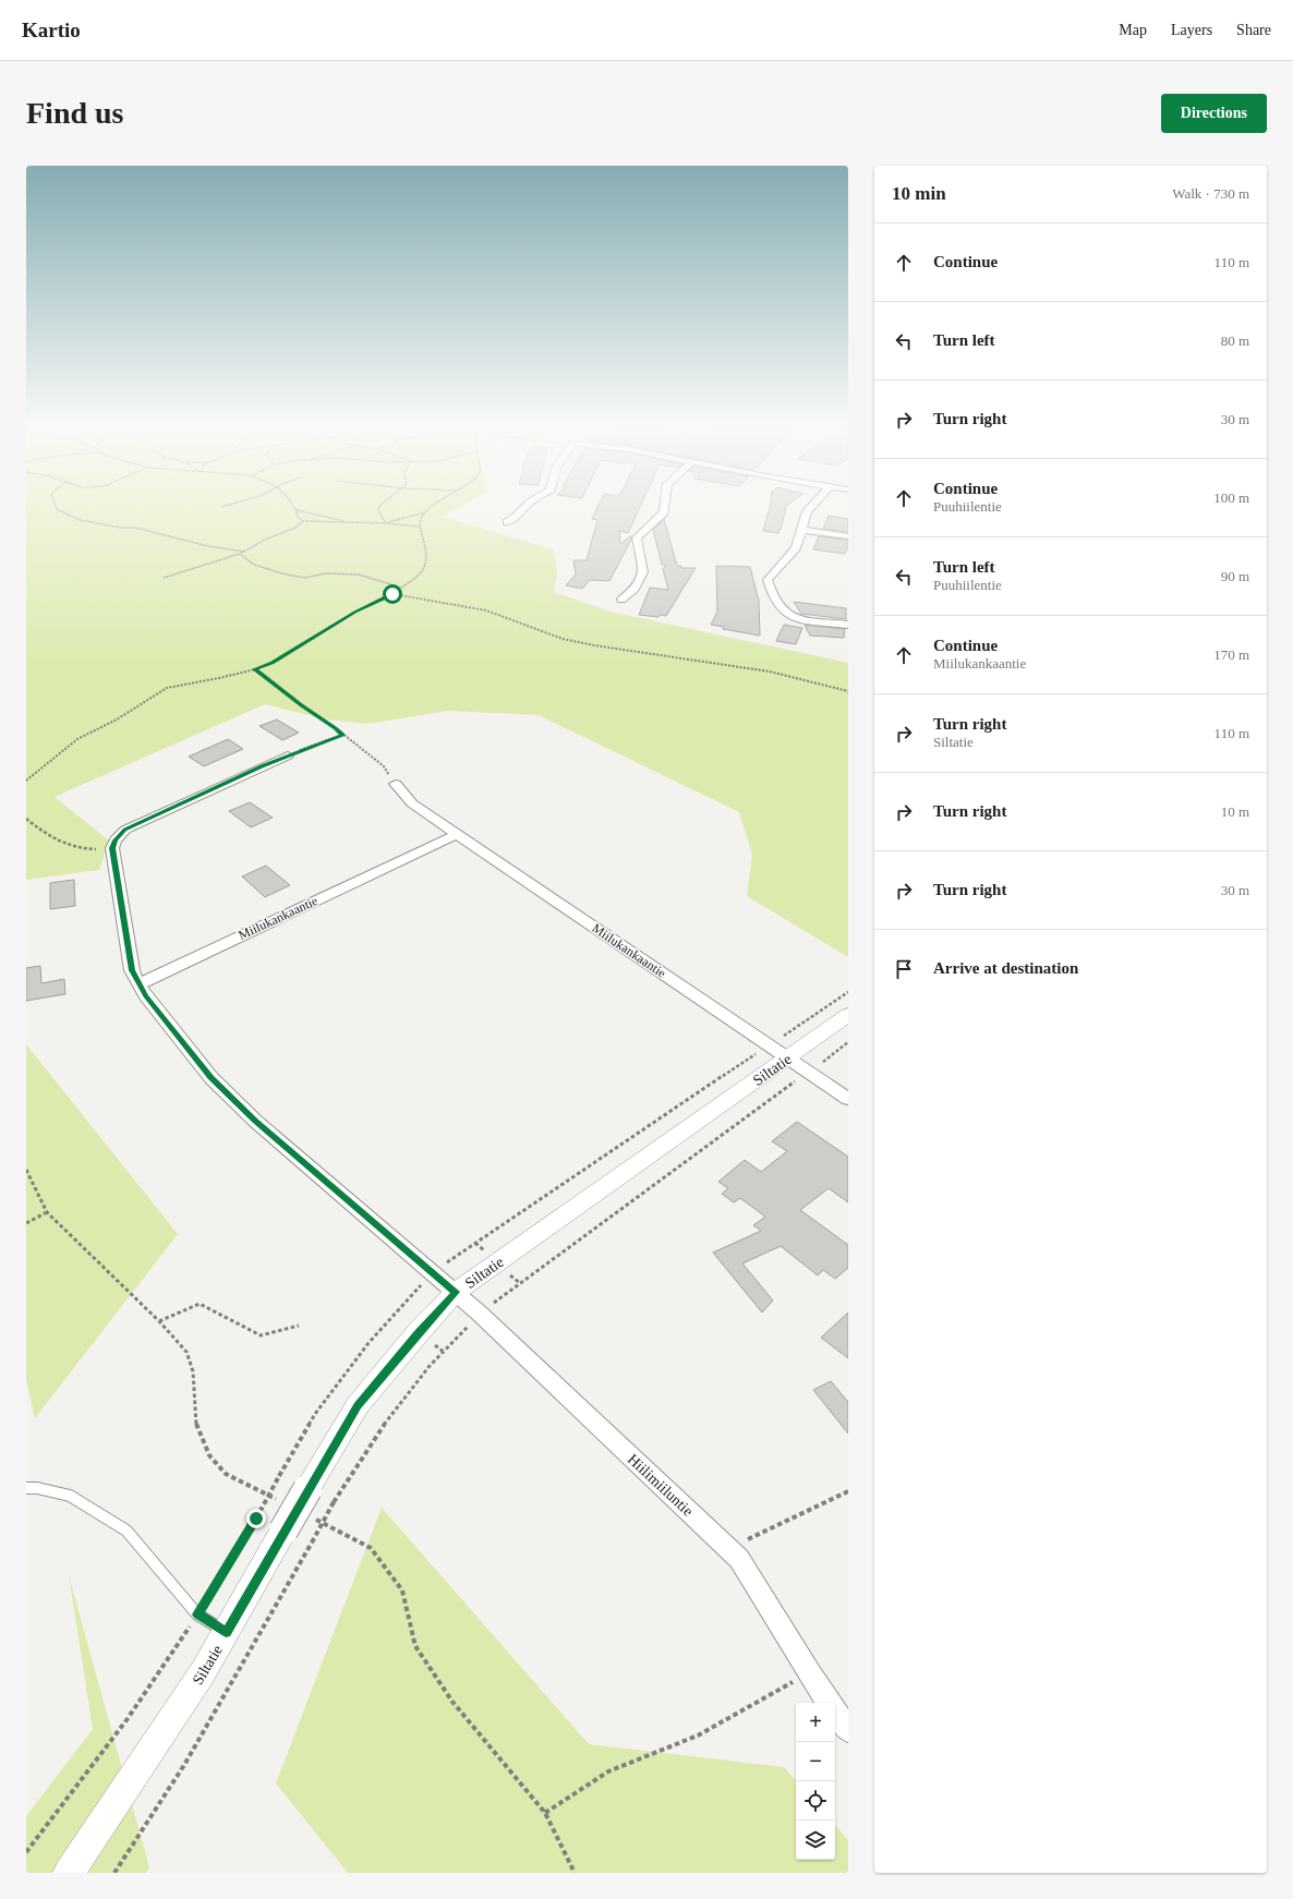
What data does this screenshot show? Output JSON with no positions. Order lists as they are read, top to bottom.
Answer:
{
  "streets": {
    "street": ["Miilukankaantie", "Siltatie", "Hiilimiiluntie"]
  },
  "crossings": [
    ["Miilukankaantie", "Siltatie"],
    ["Siltatie", "Hiilimiiluntie"]
  ],
  "page": {
    "header": "Kartio",
    "nav": ["Map", "Layers", "Share"],
    "buttons": "Directions",
    "title": "Find us",
    "heading": ["10 min", "Walk · 730 m"],
    "list": [
      ["Continue", "110 m"],
      ["Turn left", "80 m"],
      ["Turn right", "30 m"],
      ["Continue", "Puuhiilentie", "100 m"],
      ["Turn left", "Puuhiilentie", "90 m"],
      ["Continue", "Miilukankaantie", "170 m"],
      ["Turn right", "Siltatie", "110 m"],
      ["Turn right", "10 m"],
      ["Turn right", "30 m"],
      "Arrive at destination"
    ],
    "map_buttons": ["+", "−"]
  }
}
